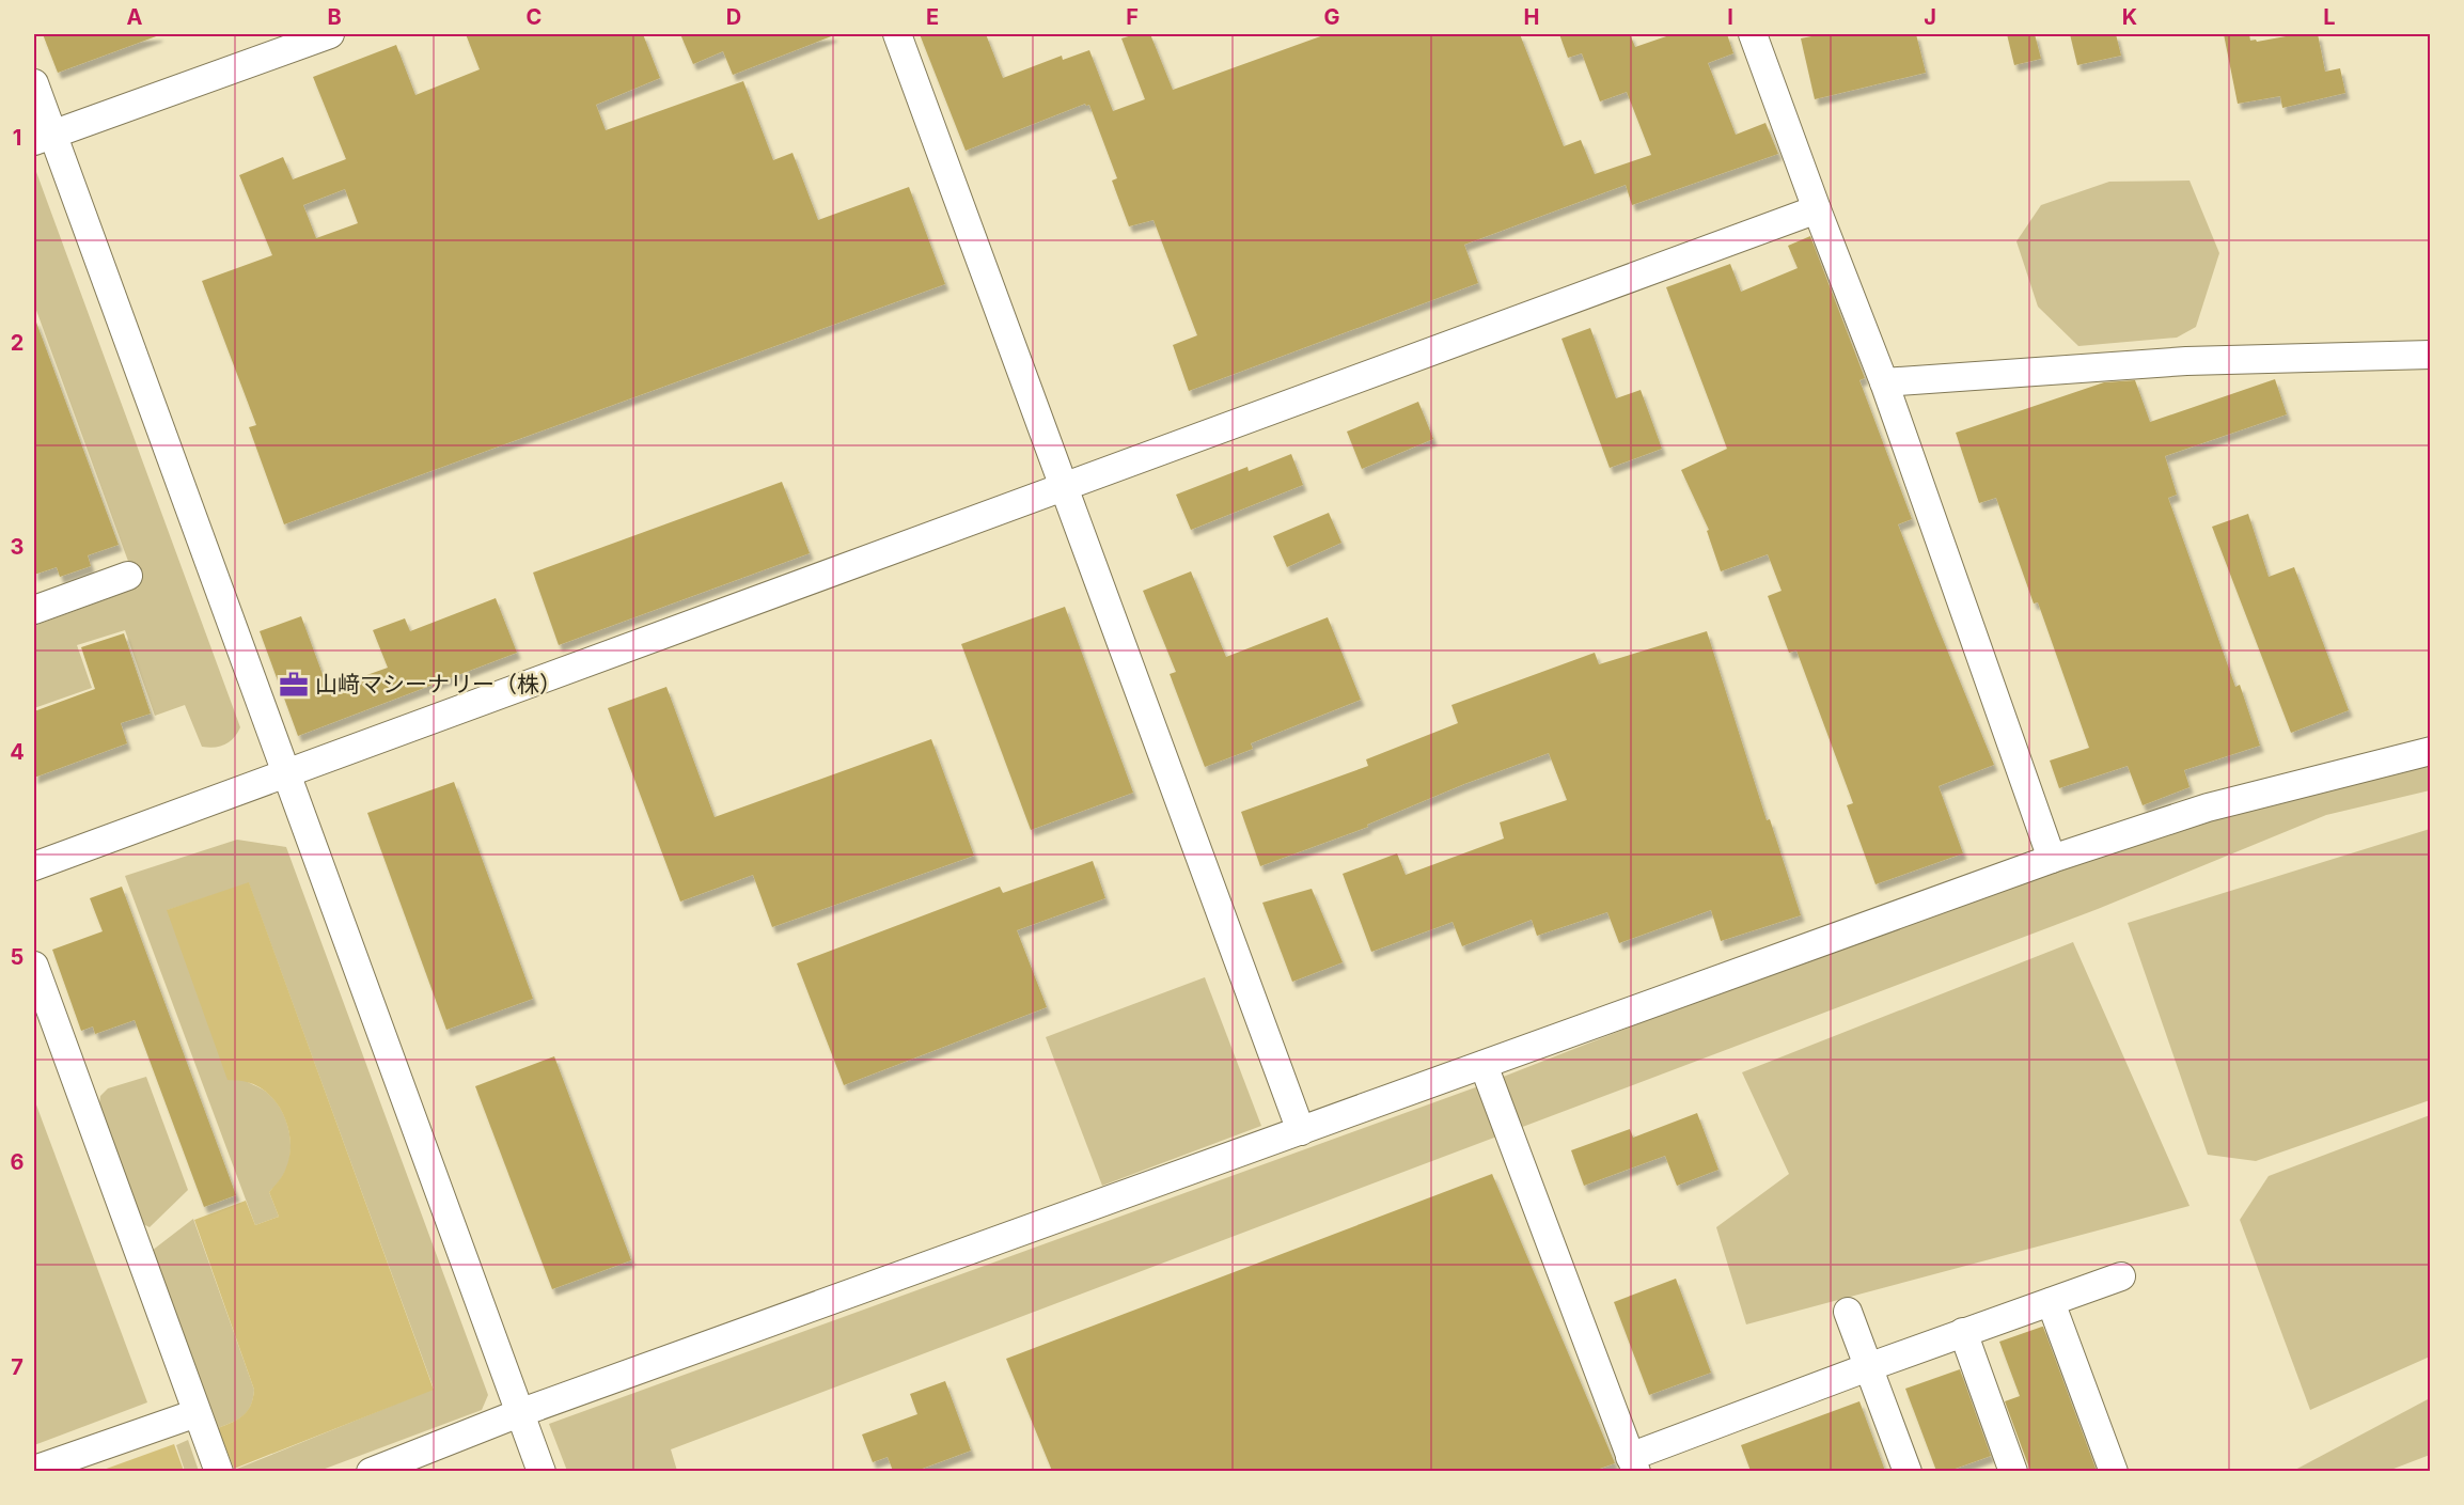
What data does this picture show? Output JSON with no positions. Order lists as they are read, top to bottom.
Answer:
{
  "places": {
    "office": ["山﨑マシーナリー（株）"]
  },
  "grid": {
    "columns": [
      "A",
      "B",
      "C",
      "D",
      "E",
      "F",
      "G",
      "H",
      "I",
      "J",
      "K",
      "L"
    ],
    "rows": [
      "1",
      "2",
      "3",
      "4",
      "5",
      "6",
      "7"
    ]
  }
}
